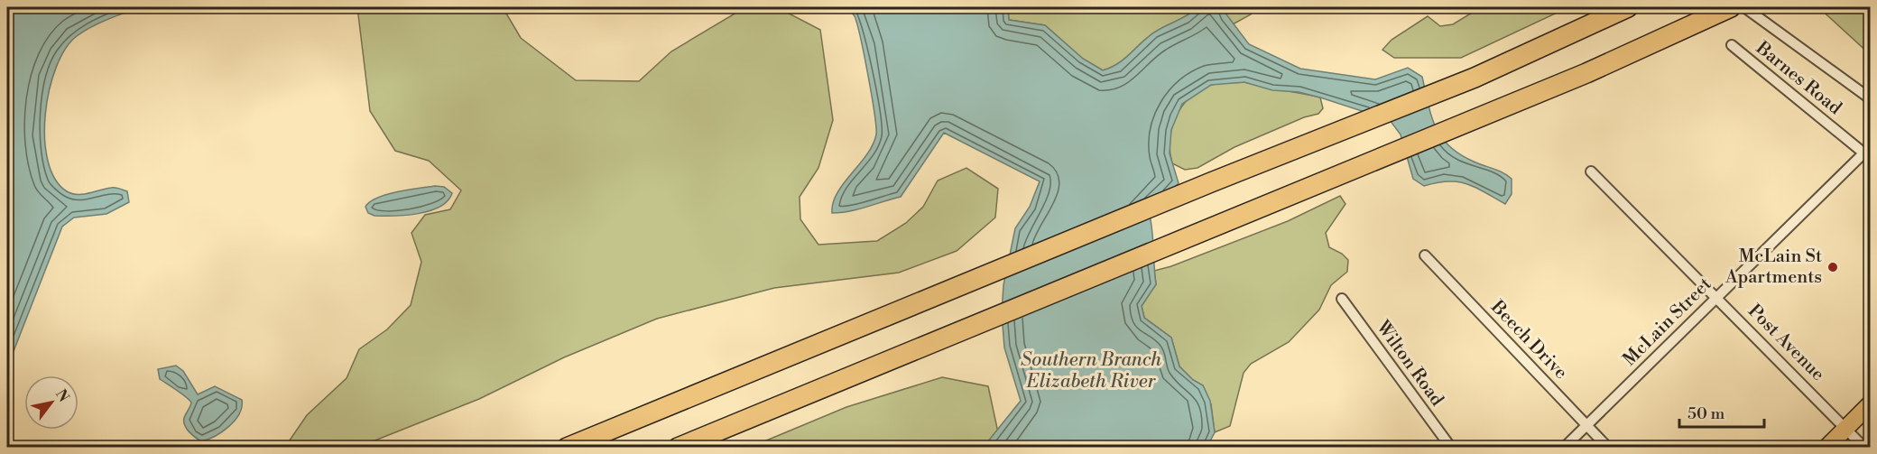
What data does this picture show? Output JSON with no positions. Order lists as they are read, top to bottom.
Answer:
{
  "streets": {
    "street": [
      "Barnes Road",
      "McLain Street",
      "Beech Drive",
      "Post Avenue",
      "Wilton Road"
    ]
  },
  "crossings": [
    ["Barnes Road", "McLain Street"],
    ["McLain Street", "Beech Drive"],
    ["McLain Street", "Post Avenue"]
  ],
  "water": ["Southern Branch Elizabeth River"],
  "places": ["McLain St Apartments"],
  "scale_bar": "50 m",
  "north": "top right"
}
